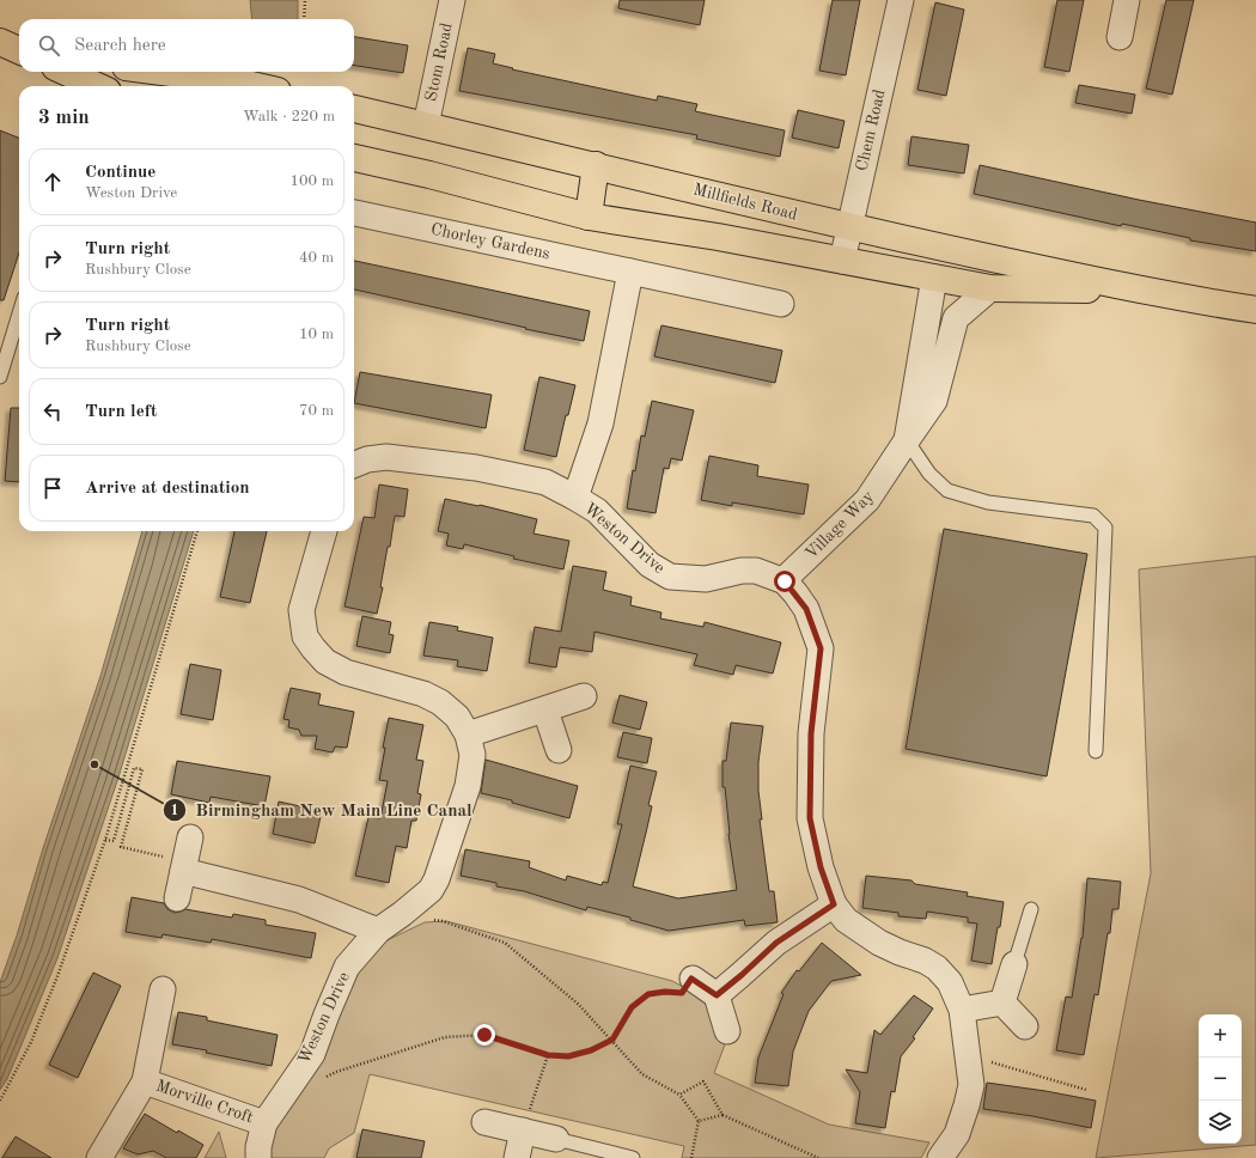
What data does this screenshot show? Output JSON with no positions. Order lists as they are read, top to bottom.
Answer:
{
  "streets": {
    "main road": ["Millfields Road"],
    "street": [
      "Stom Road",
      "Chem Road",
      "Chorley Gardens",
      "Village Way",
      "Weston Drive",
      "Morville Croft"
    ]
  },
  "crossings": [
    ["Stom Road", "Millfields Road"],
    ["Chem Road", "Millfields Road"],
    ["Millfields Road", "Village Way"],
    ["Village Way", "Weston Drive"],
    ["Weston Drive", "Morville Croft"]
  ],
  "places": ["Birmingham New Main Line Canal"],
  "page": {
    "search": "Search here",
    "heading": ["3 min", "Walk · 220 m"],
    "list": [
      ["Continue", "Weston Drive", "100 m"],
      ["Turn right", "Rushbury Close", "40 m"],
      ["Turn right", "Rushbury Close", "10 m"],
      ["Turn left", "70 m"],
      "Arrive at destination"
    ],
    "map_buttons": ["+", "−"]
  }
}
